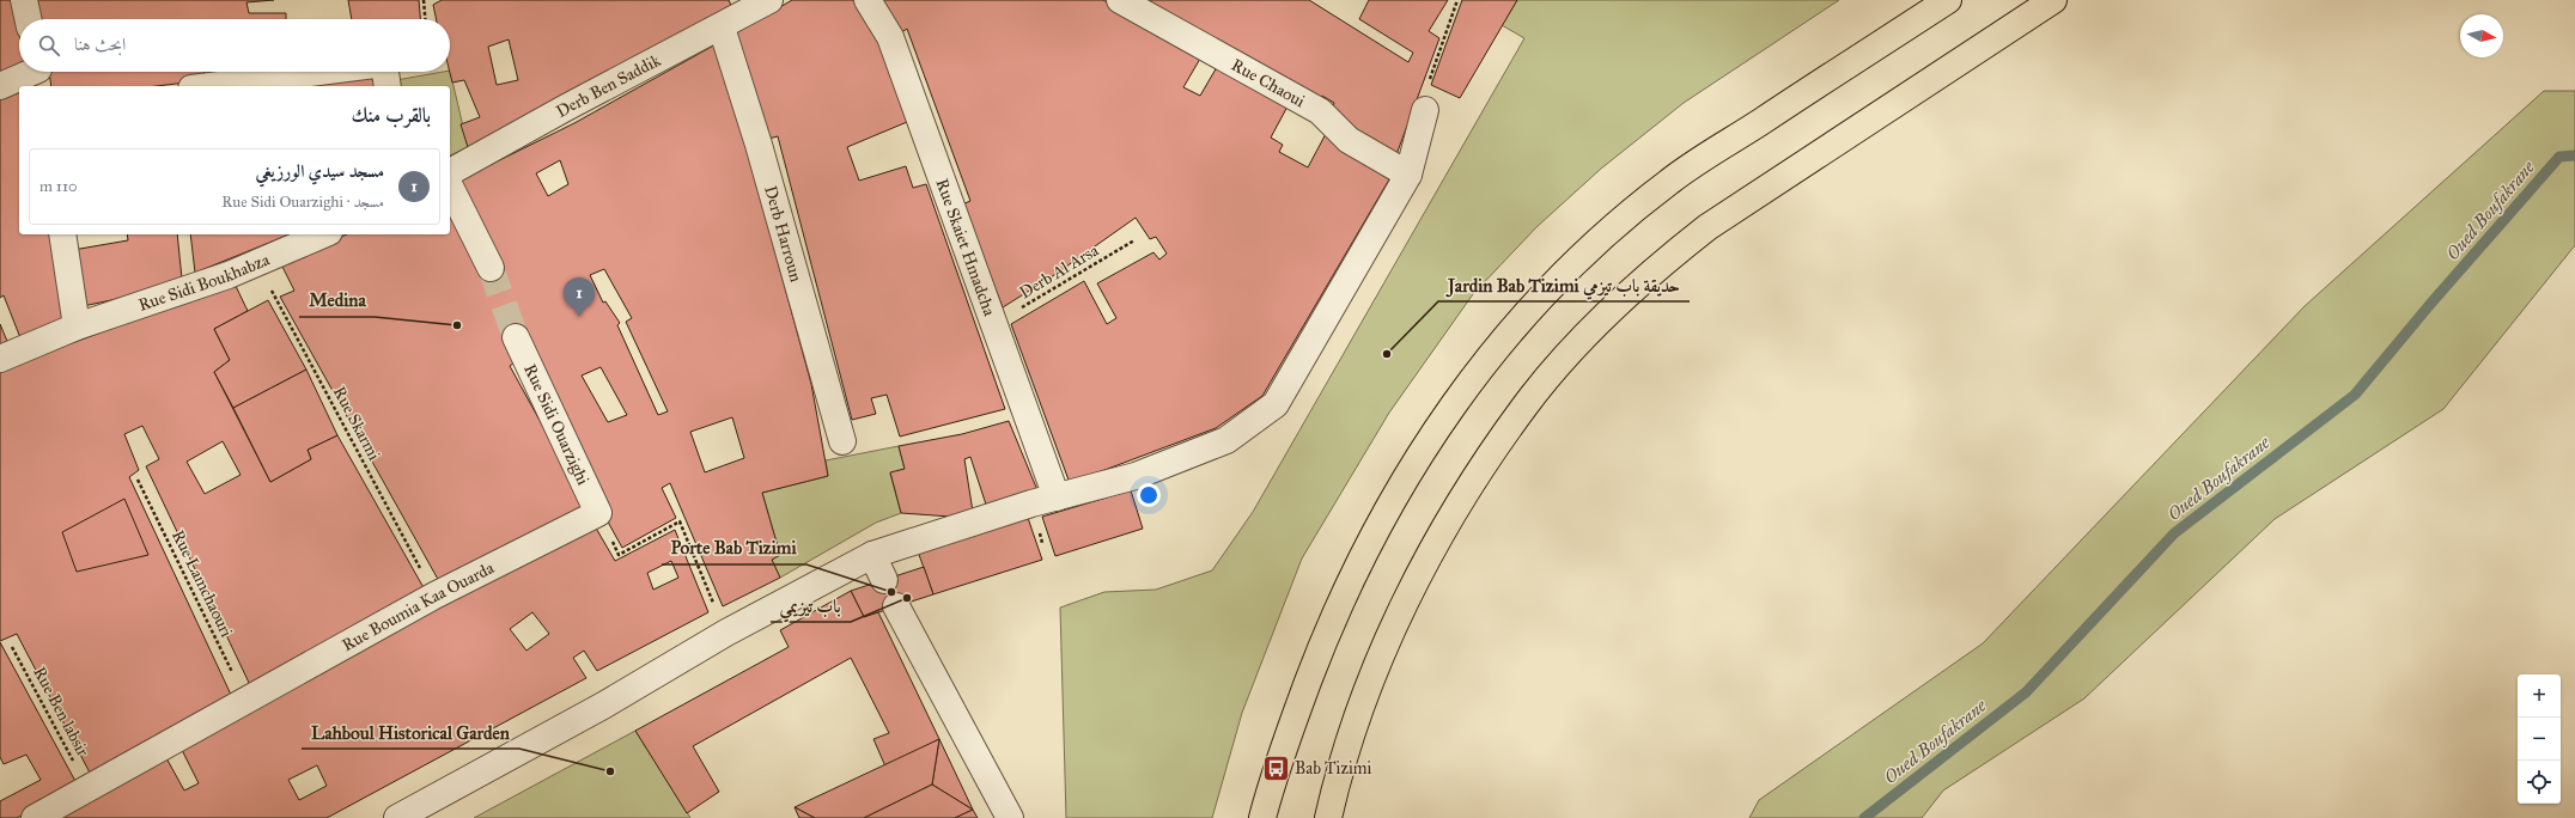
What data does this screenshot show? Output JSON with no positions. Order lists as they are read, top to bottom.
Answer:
{
  "streets": {
    "street": [
      "Rue Chaoui",
      "Derb Ben Saddik",
      "Derb Harroun",
      "Rue Skaiet Hmadcha",
      "Rue Sidi Boukhabza",
      "Rue Sidi Ouarzighi",
      "Rue Boumia Kaa Ouarda"
    ],
    "path": [
      "Derb Al Arsa",
      "Rue Skarmi",
      "Rue Lamchaouri",
      "Rue Ben labsir"
    ]
  },
  "crossings": [
    ["Derb Ben Saddik", "Derb Harroun"],
    ["Rue Skaiet Hmadcha", "Derb Al Arsa"],
    ["Rue Sidi Boukhabza", "Rue Skarmi"],
    ["Rue Skarmi", "Rue Boumia Kaa Ouarda"],
    ["Rue Sidi Ouarzighi", "Rue Boumia Kaa Ouarda"],
    ["Rue Lamchaouri", "Rue Boumia Kaa Ouarda"],
    ["Rue Boumia Kaa Ouarda", "Rue Ben labsir"]
  ],
  "water": ["Oued Boufakrane"],
  "places": {
    "other": [
      "Medina",
      "Jardin Bab Tizimi حديقة باب تيزمي",
      "Porte Bab Tizimi",
      "باب تيزيمي",
      "Lahboul Historical Garden"
    ],
    "bus stop": ["Bab Tizimi"]
  },
  "north": "right",
  "page": {
    "search": "ابحث هنا",
    "heading": "بالقرب منك",
    "list": [
      {
        "mark": "1",
        "name": "مسجد سيدي الورزيغي",
        "note": "مسجد · Rue Sidi Ouarzighi",
        "value": "110 m"
      }
    ],
    "pins": "1",
    "map_buttons": ["+", "−"]
  }
}
